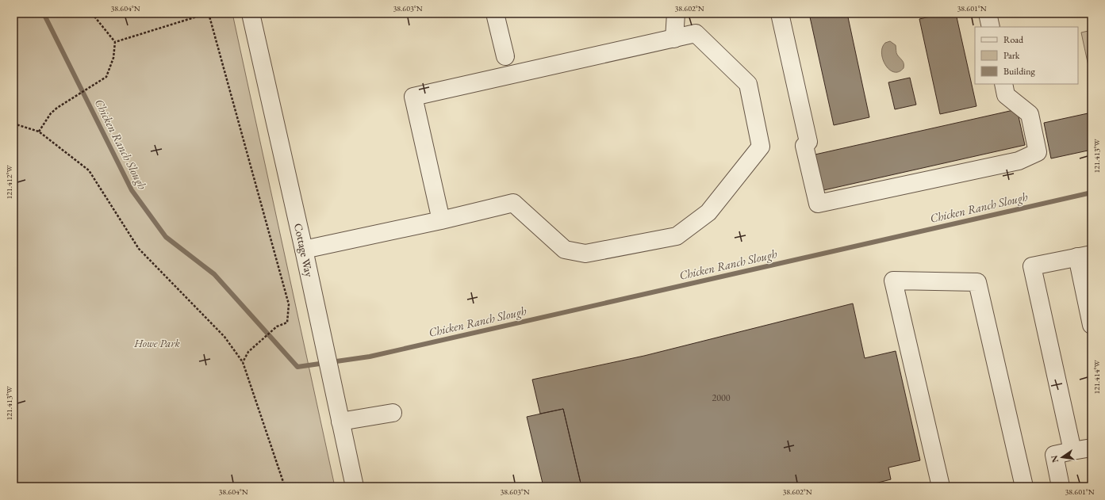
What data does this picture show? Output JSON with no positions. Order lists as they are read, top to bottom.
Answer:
{
  "streets": {
    "street": ["Cottage Way"]
  },
  "water": ["Chicken Ranch Slough"],
  "parks": ["Howe Park"],
  "house_numbers": ["2000"],
  "legend": ["Road", "Park", "Building"],
  "north": "left",
  "coordinates": [
    "38.604°N",
    "38.603°N",
    "38.602°N",
    "38.601°N",
    "121.413°W",
    "121.412°W",
    "121.414°W"
  ]
}
